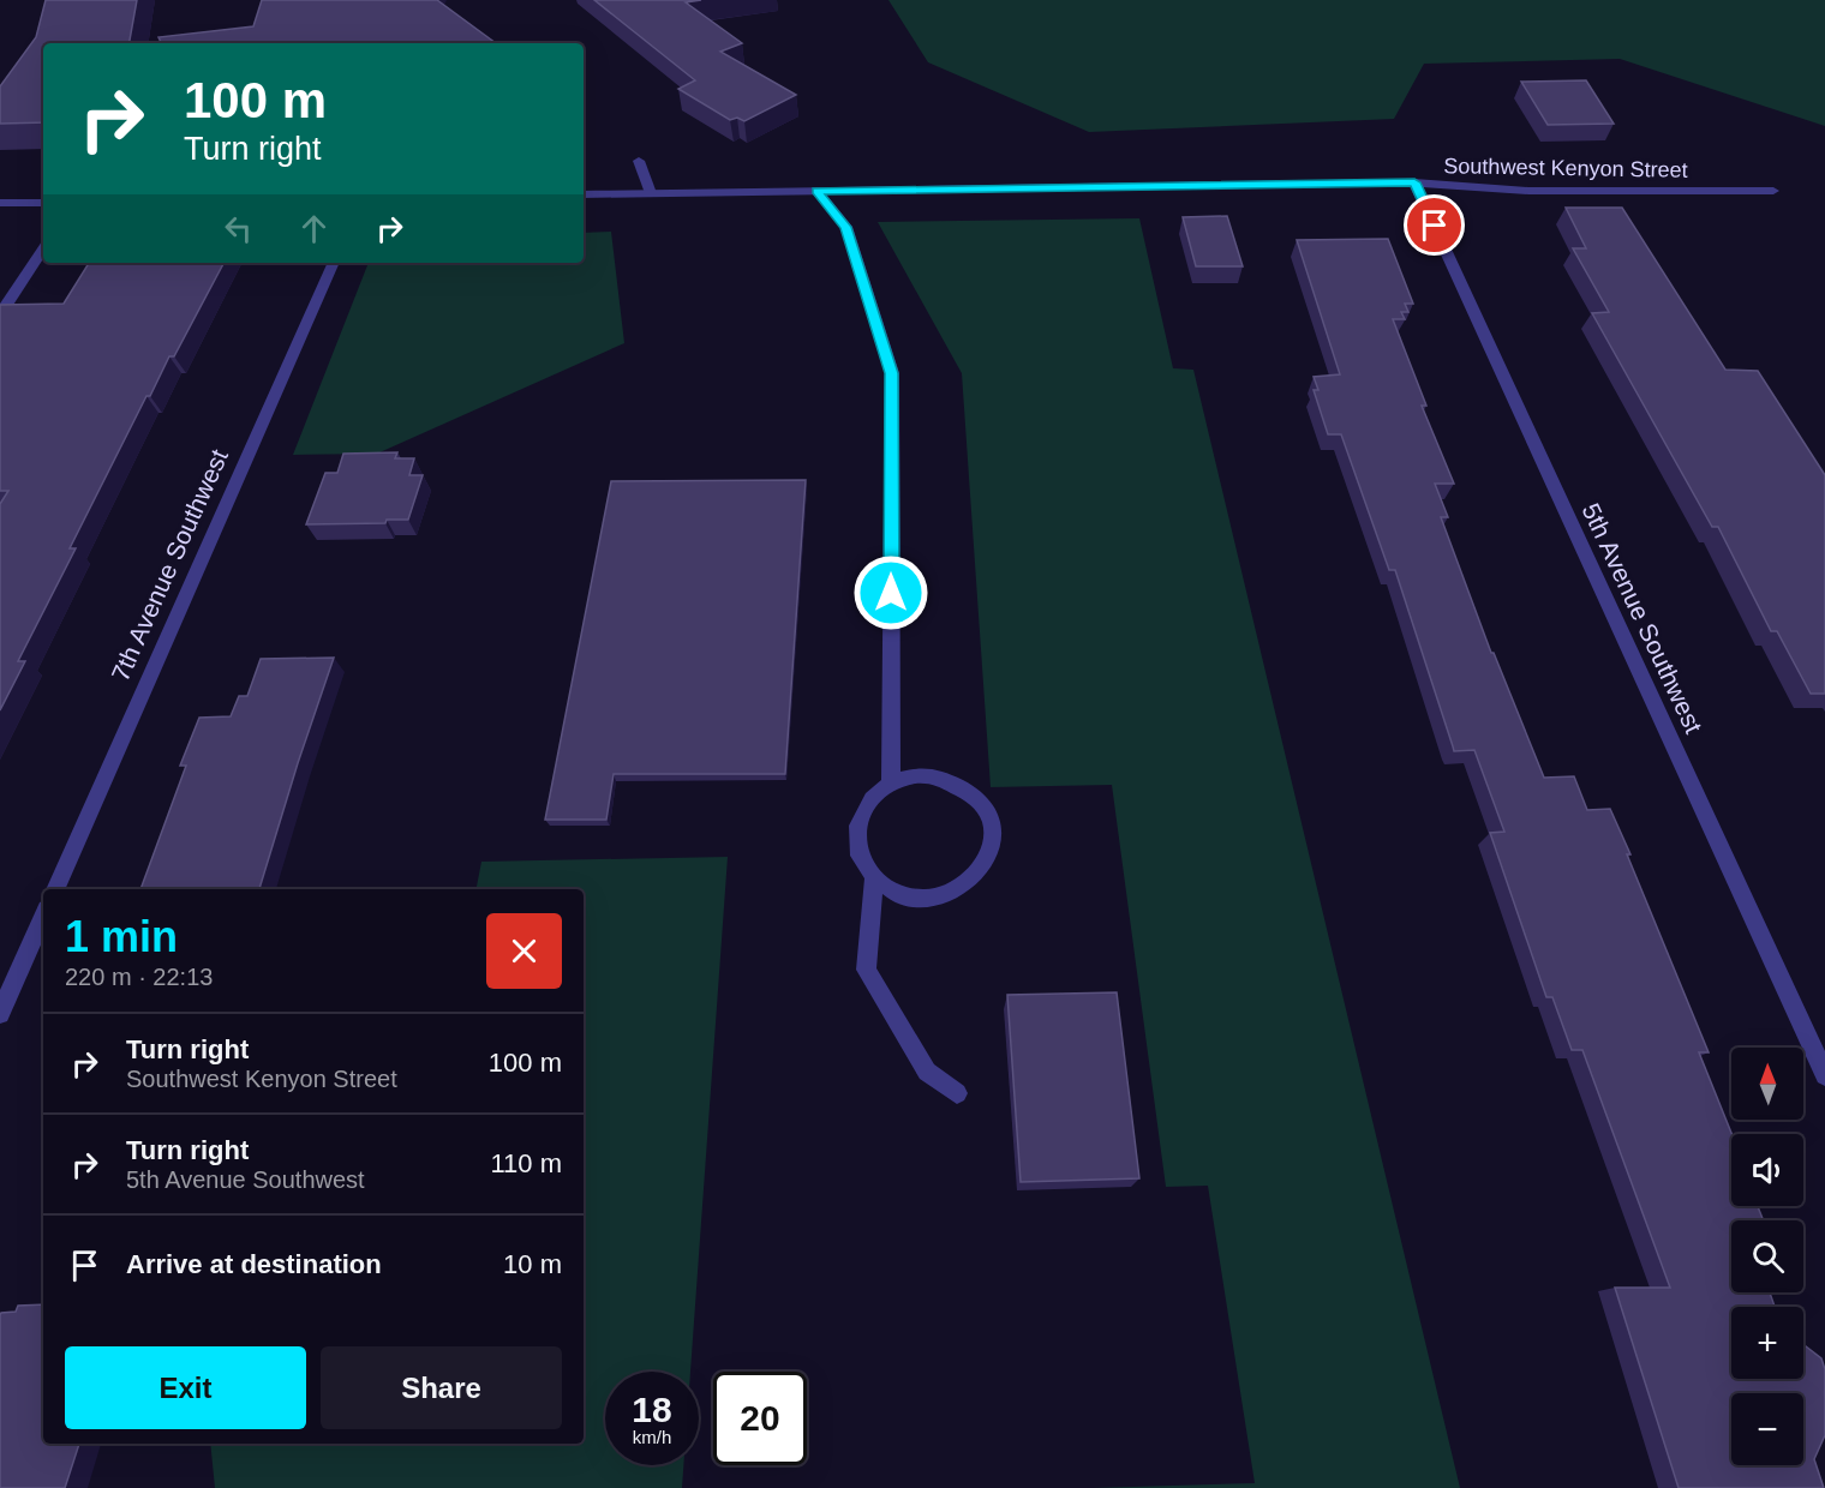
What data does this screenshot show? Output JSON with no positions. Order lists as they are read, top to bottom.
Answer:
{
  "streets": {
    "street": ["Southwest Kenyon Street", "7th Avenue Southwest", "5th Avenue Southwest"]
  },
  "crossings": [
    ["Southwest Kenyon Street", "5th Avenue Southwest"]
  ],
  "north": "top",
  "page": {
    "turn": ["100 m", "Turn right"],
    "heading": ["1 min", "220 m · 22:13"],
    "list": [
      {
        "name": "Turn right",
        "note": "Southwest Kenyon Street",
        "value": "100 m"
      },
      {
        "name": "Turn right",
        "note": "5th Avenue Southwest",
        "value": "110 m"
      },
      {
        "name": "Arrive at destination",
        "value": "10 m"
      }
    ],
    "map_buttons": ["+", "−"],
    "buttons": ["Exit", "Share"],
    "speed": "18 km/h",
    "limit": "20"
  }
}
